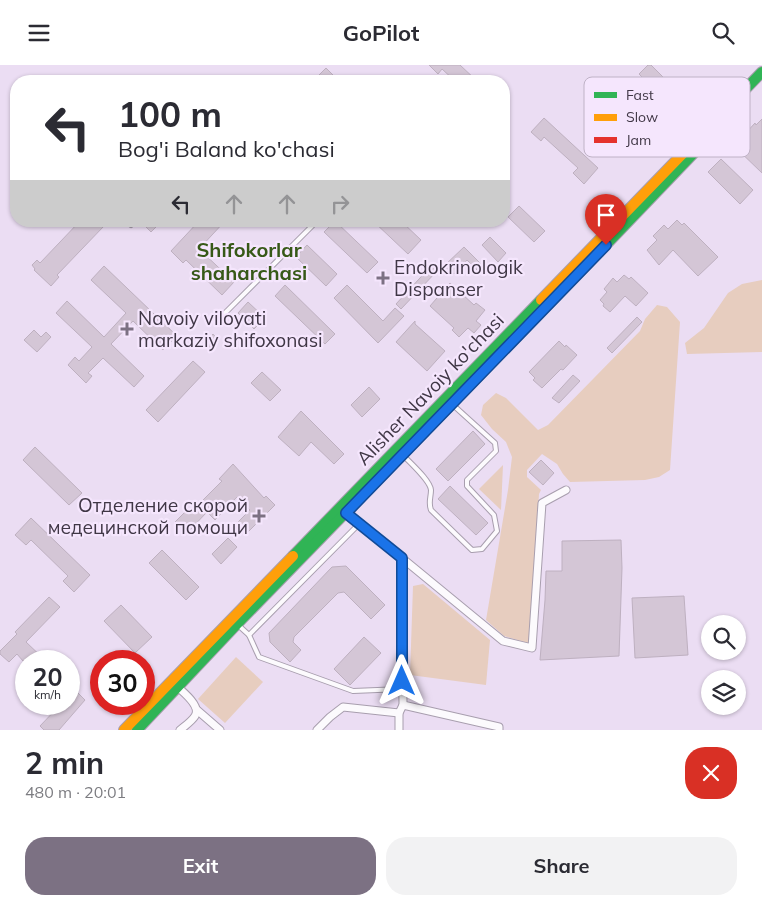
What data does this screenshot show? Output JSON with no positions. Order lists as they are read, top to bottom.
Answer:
{
  "streets": {
    "main road": ["Alisher Navoiy ko'chasi"]
  },
  "districts": ["Shifokorlar shaharchasi"],
  "places": {
    "health": ["Endokrinologik Dispanser", "Navoiy viloyati markaziy shifoxonasi", "Отделение скорой медецинской помощи"]
  },
  "legend": ["Fast", "Slow", "Jam"],
  "page": {
    "header": "GoPilot",
    "turn": ["100 m", "Bog'i Baland ko'chasi"],
    "speed": "20 km/h",
    "limit": "30",
    "heading": ["2 min", "480 m · 20:01"],
    "buttons": ["Exit", "Share"]
  }
}
